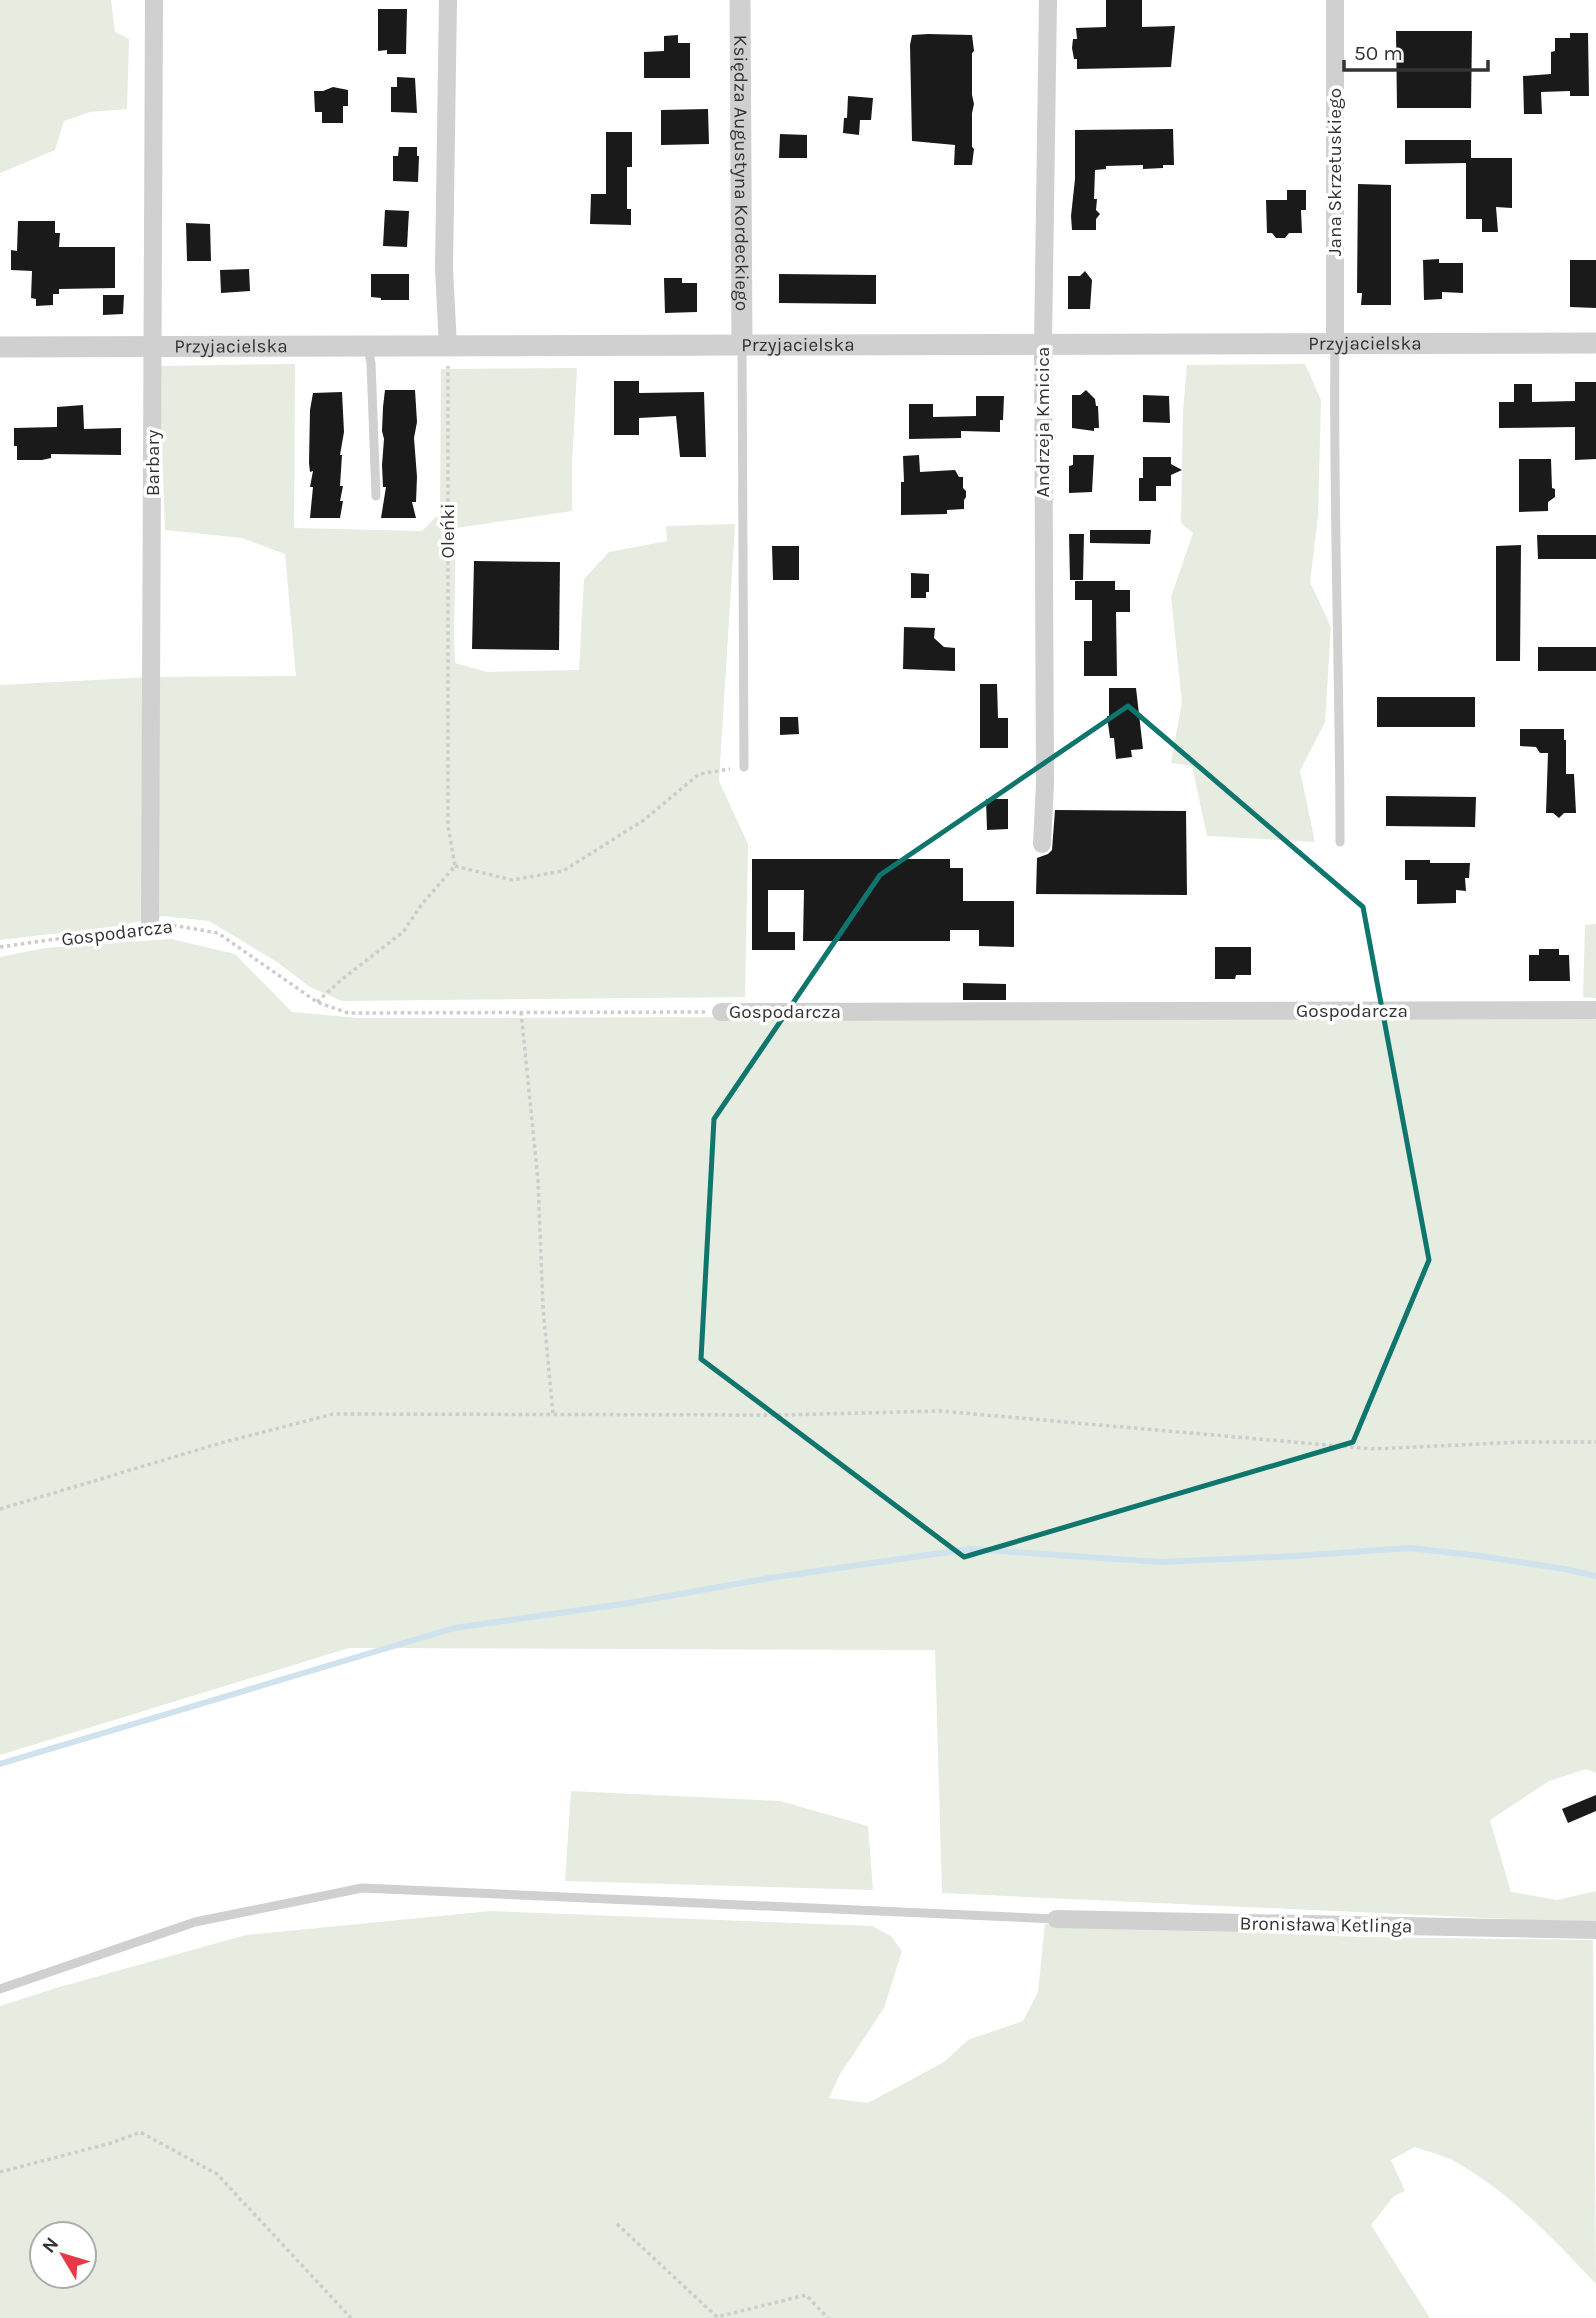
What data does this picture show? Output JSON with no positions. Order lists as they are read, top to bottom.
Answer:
{
  "streets": {
    "street": [
      "Jana Skrzetuskiego",
      "Księdza Augustyna Kordeckiego",
      "Przyjacielska",
      "Andrzeja Kmicica",
      "Barbary",
      "Gospodarcza",
      "Bronisława Ketlinga"
    ],
    "path": ["Oleńki"]
  },
  "crossings": [
    ["Jana Skrzetuskiego", "Przyjacielska"],
    ["Księdza Augustyna Kordeckiego", "Przyjacielska"],
    ["Przyjacielska", "Andrzeja Kmicica"],
    ["Przyjacielska", "Barbary"],
    ["Przyjacielska", "Oleńki"],
    ["Barbary", "Gospodarcza"]
  ],
  "scale_bar": "50 m",
  "north": "top left"
}
